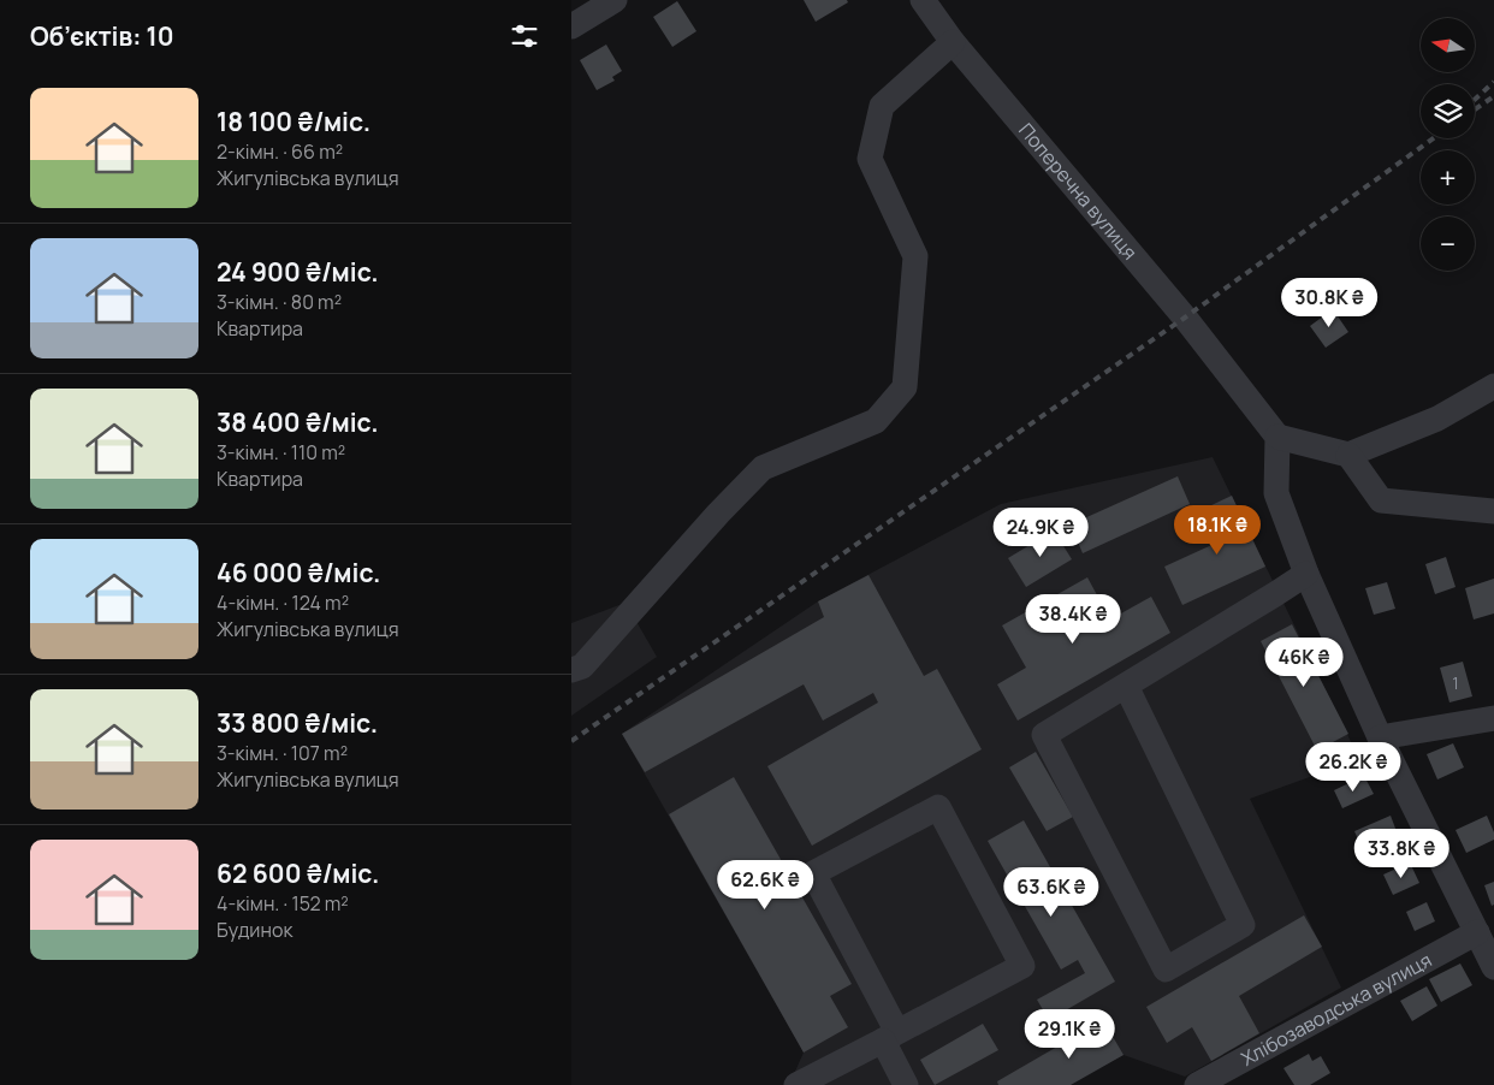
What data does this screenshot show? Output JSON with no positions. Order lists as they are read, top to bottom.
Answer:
{
  "streets": {
    "street": ["Поперечна вулиця", "Хлібозаводська вулиця"]
  },
  "house_numbers": ["1"],
  "north": "left",
  "page": {
    "heading": "Об’єктів: 10",
    "map_buttons": ["+", "−"],
    "list": [
      {
        "name": "18 100 ₴/міс.",
        "note": "2-кімн. · 66 m² · Жигулівська вулиця"
      },
      {
        "name": "24 900 ₴/міс.",
        "note": "3-кімн. · 80 m² · Квартира"
      },
      {
        "name": "38 400 ₴/міс.",
        "note": "3-кімн. · 110 m² · Квартира"
      },
      {
        "name": "46 000 ₴/міс.",
        "note": "4-кімн. · 124 m² · Жигулівська вулиця"
      },
      {
        "name": "33 800 ₴/міс.",
        "note": "3-кімн. · 107 m² · Жигулівська вулиця"
      },
      {
        "name": "62 600 ₴/міс.",
        "note": "4-кімн. · 152 m² · Будинок"
      }
    ],
    "price": [
      "30.8K ₴",
      "18.1K ₴",
      "24.9K ₴",
      "38.4K ₴",
      "46K ₴",
      "26.2K ₴",
      "33.8K ₴",
      "62.6K ₴",
      "63.6K ₴",
      "29.1K ₴"
    ]
  }
}
